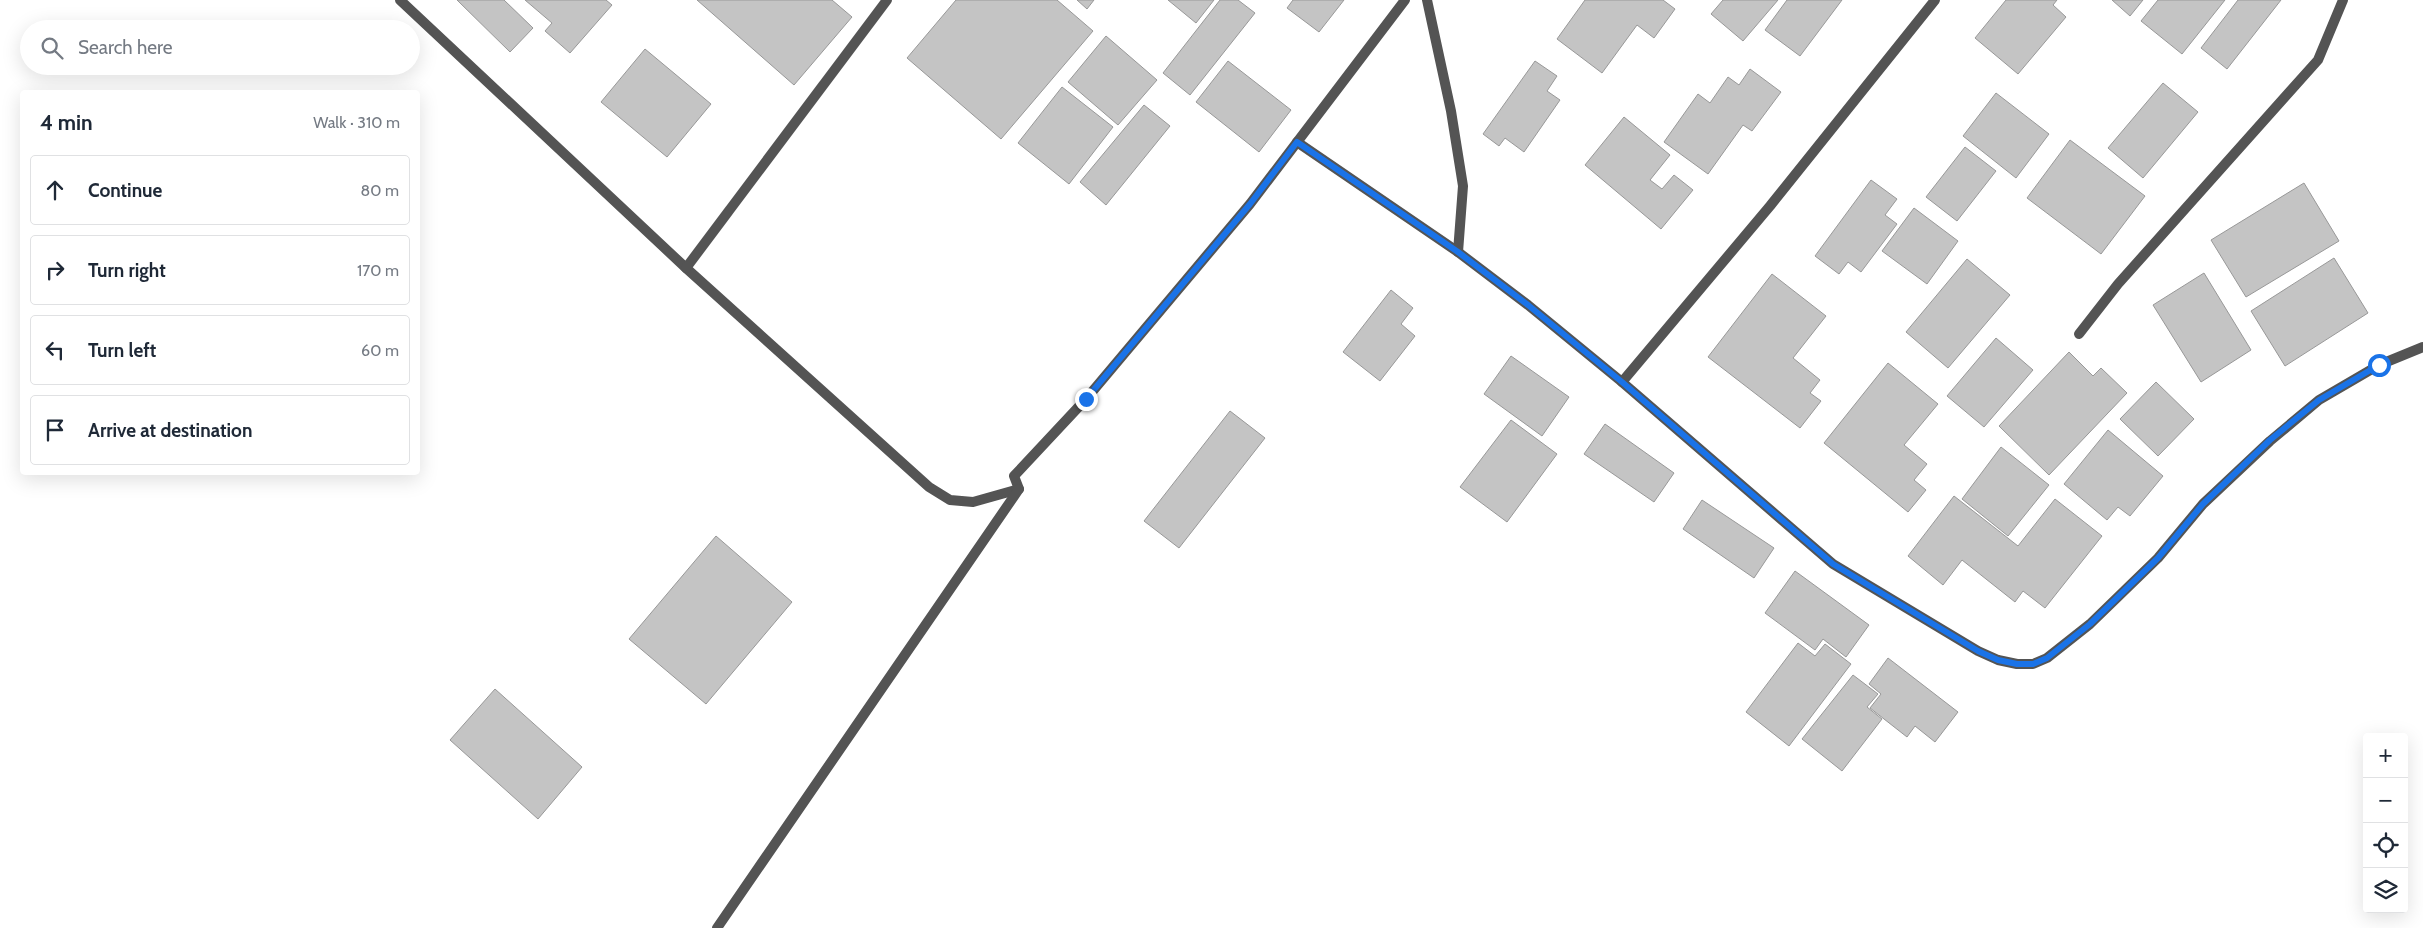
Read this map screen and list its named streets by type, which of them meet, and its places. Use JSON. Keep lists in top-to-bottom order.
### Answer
{
  "page": {
    "search": "Search here",
    "heading": ["4 min", "Walk · 310 m"],
    "list": [
      ["Continue", "80 m"],
      ["Turn right", "170 m"],
      ["Turn left", "60 m"],
      "Arrive at destination"
    ],
    "map_buttons": ["+", "−"]
  }
}
